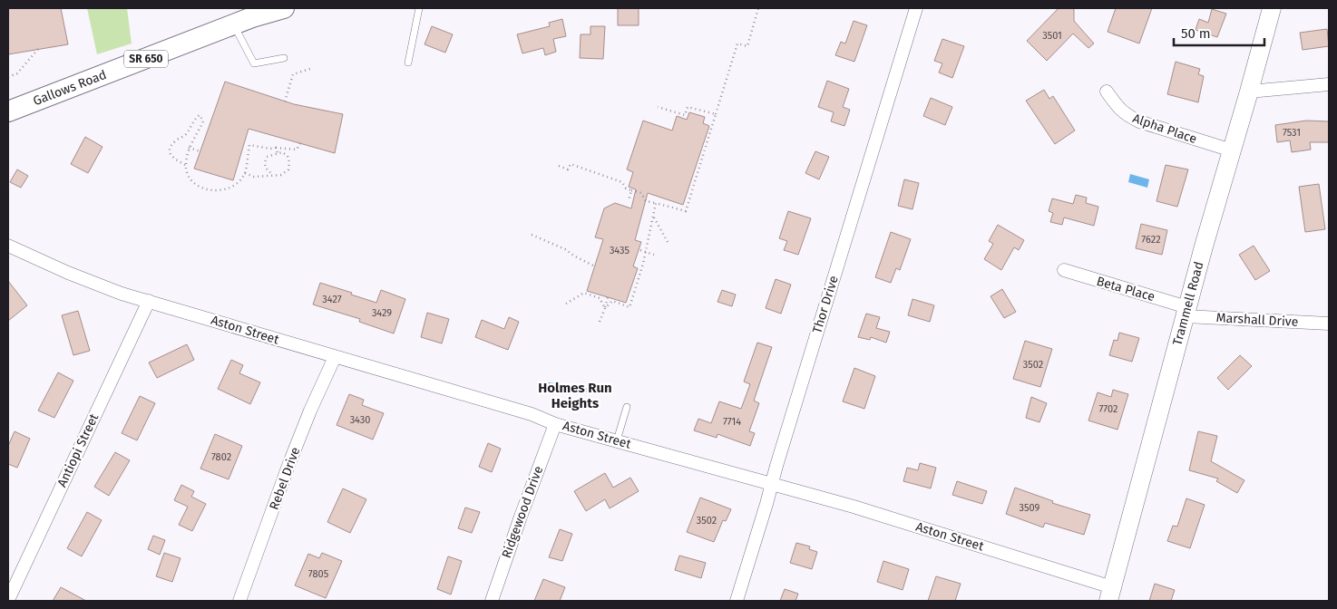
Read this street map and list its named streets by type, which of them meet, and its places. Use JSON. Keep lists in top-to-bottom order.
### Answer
{
  "streets": {
    "main road": ["SR 650", "Gallows Road"],
    "street": [
      "Alpha Place",
      "Beta Place",
      "Trammell Road",
      "Thor Drive",
      "Marshall Drive",
      "Aston Street",
      "Antiopi Street",
      "Rebel Drive",
      "Ridgewood Drive"
    ]
  },
  "crossings": [
    ["Alpha Place", "Trammell Road"],
    ["Beta Place", "Trammell Road"],
    ["Beta Place", "Marshall Drive"],
    ["Trammell Road", "Marshall Drive"],
    ["Trammell Road", "Aston Street"],
    ["Thor Drive", "Aston Street"],
    ["Aston Street", "Antiopi Street"],
    ["Aston Street", "Rebel Drive"],
    ["Aston Street", "Ridgewood Drive"]
  ],
  "districts": ["Holmes Run Heights"],
  "house_numbers": [
    "3501",
    "7531",
    "7622",
    "3435",
    "3427",
    "3429",
    "3502",
    "7702",
    "3430",
    "7714",
    "7802",
    "3509",
    "3502",
    "7805"
  ],
  "scale_bar": "50 m"
}
